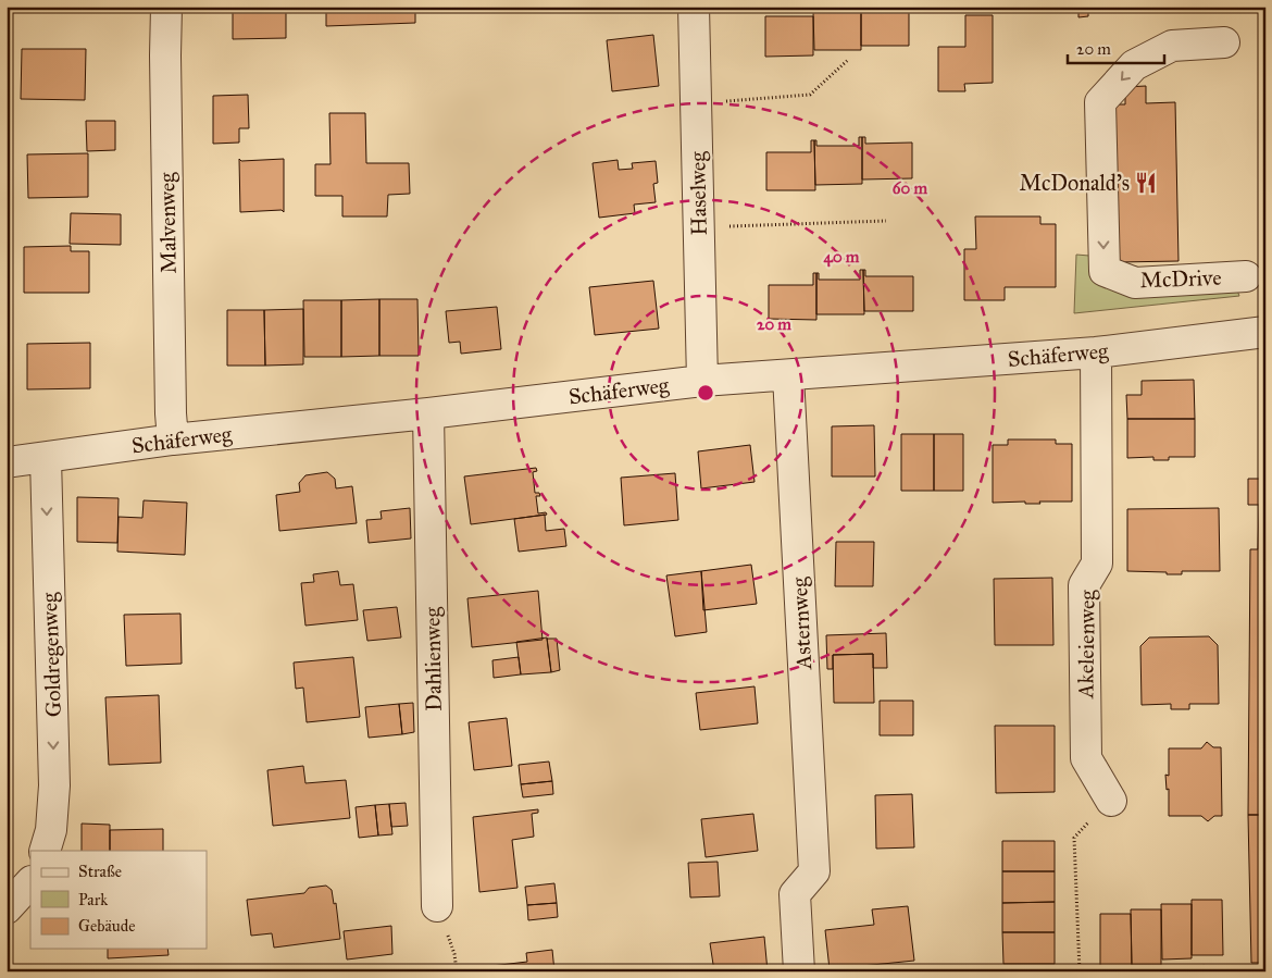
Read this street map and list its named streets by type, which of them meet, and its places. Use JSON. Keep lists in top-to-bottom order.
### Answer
{
  "streets": {
    "street": [
      "Haselweg",
      "Malvenweg",
      "McDrive",
      "Schäferweg",
      "Asternweg",
      "Akeleienweg",
      "Goldregenweg",
      "Dahlienweg"
    ]
  },
  "crossings": [
    ["Haselweg", "Schäferweg"],
    ["Malvenweg", "Schäferweg"],
    ["Schäferweg", "Asternweg"],
    ["Schäferweg", "Akeleienweg"],
    ["Schäferweg", "Goldregenweg"],
    ["Schäferweg", "Dahlienweg"]
  ],
  "one_way": ["Goldregenweg"],
  "places": {
    "restaurant": ["McDonald's"]
  },
  "legend": ["Straße", "Park", "Gebäude"],
  "scale_bar": "20 m",
  "rings": ["60 m", "40 m", "20 m"]
}
